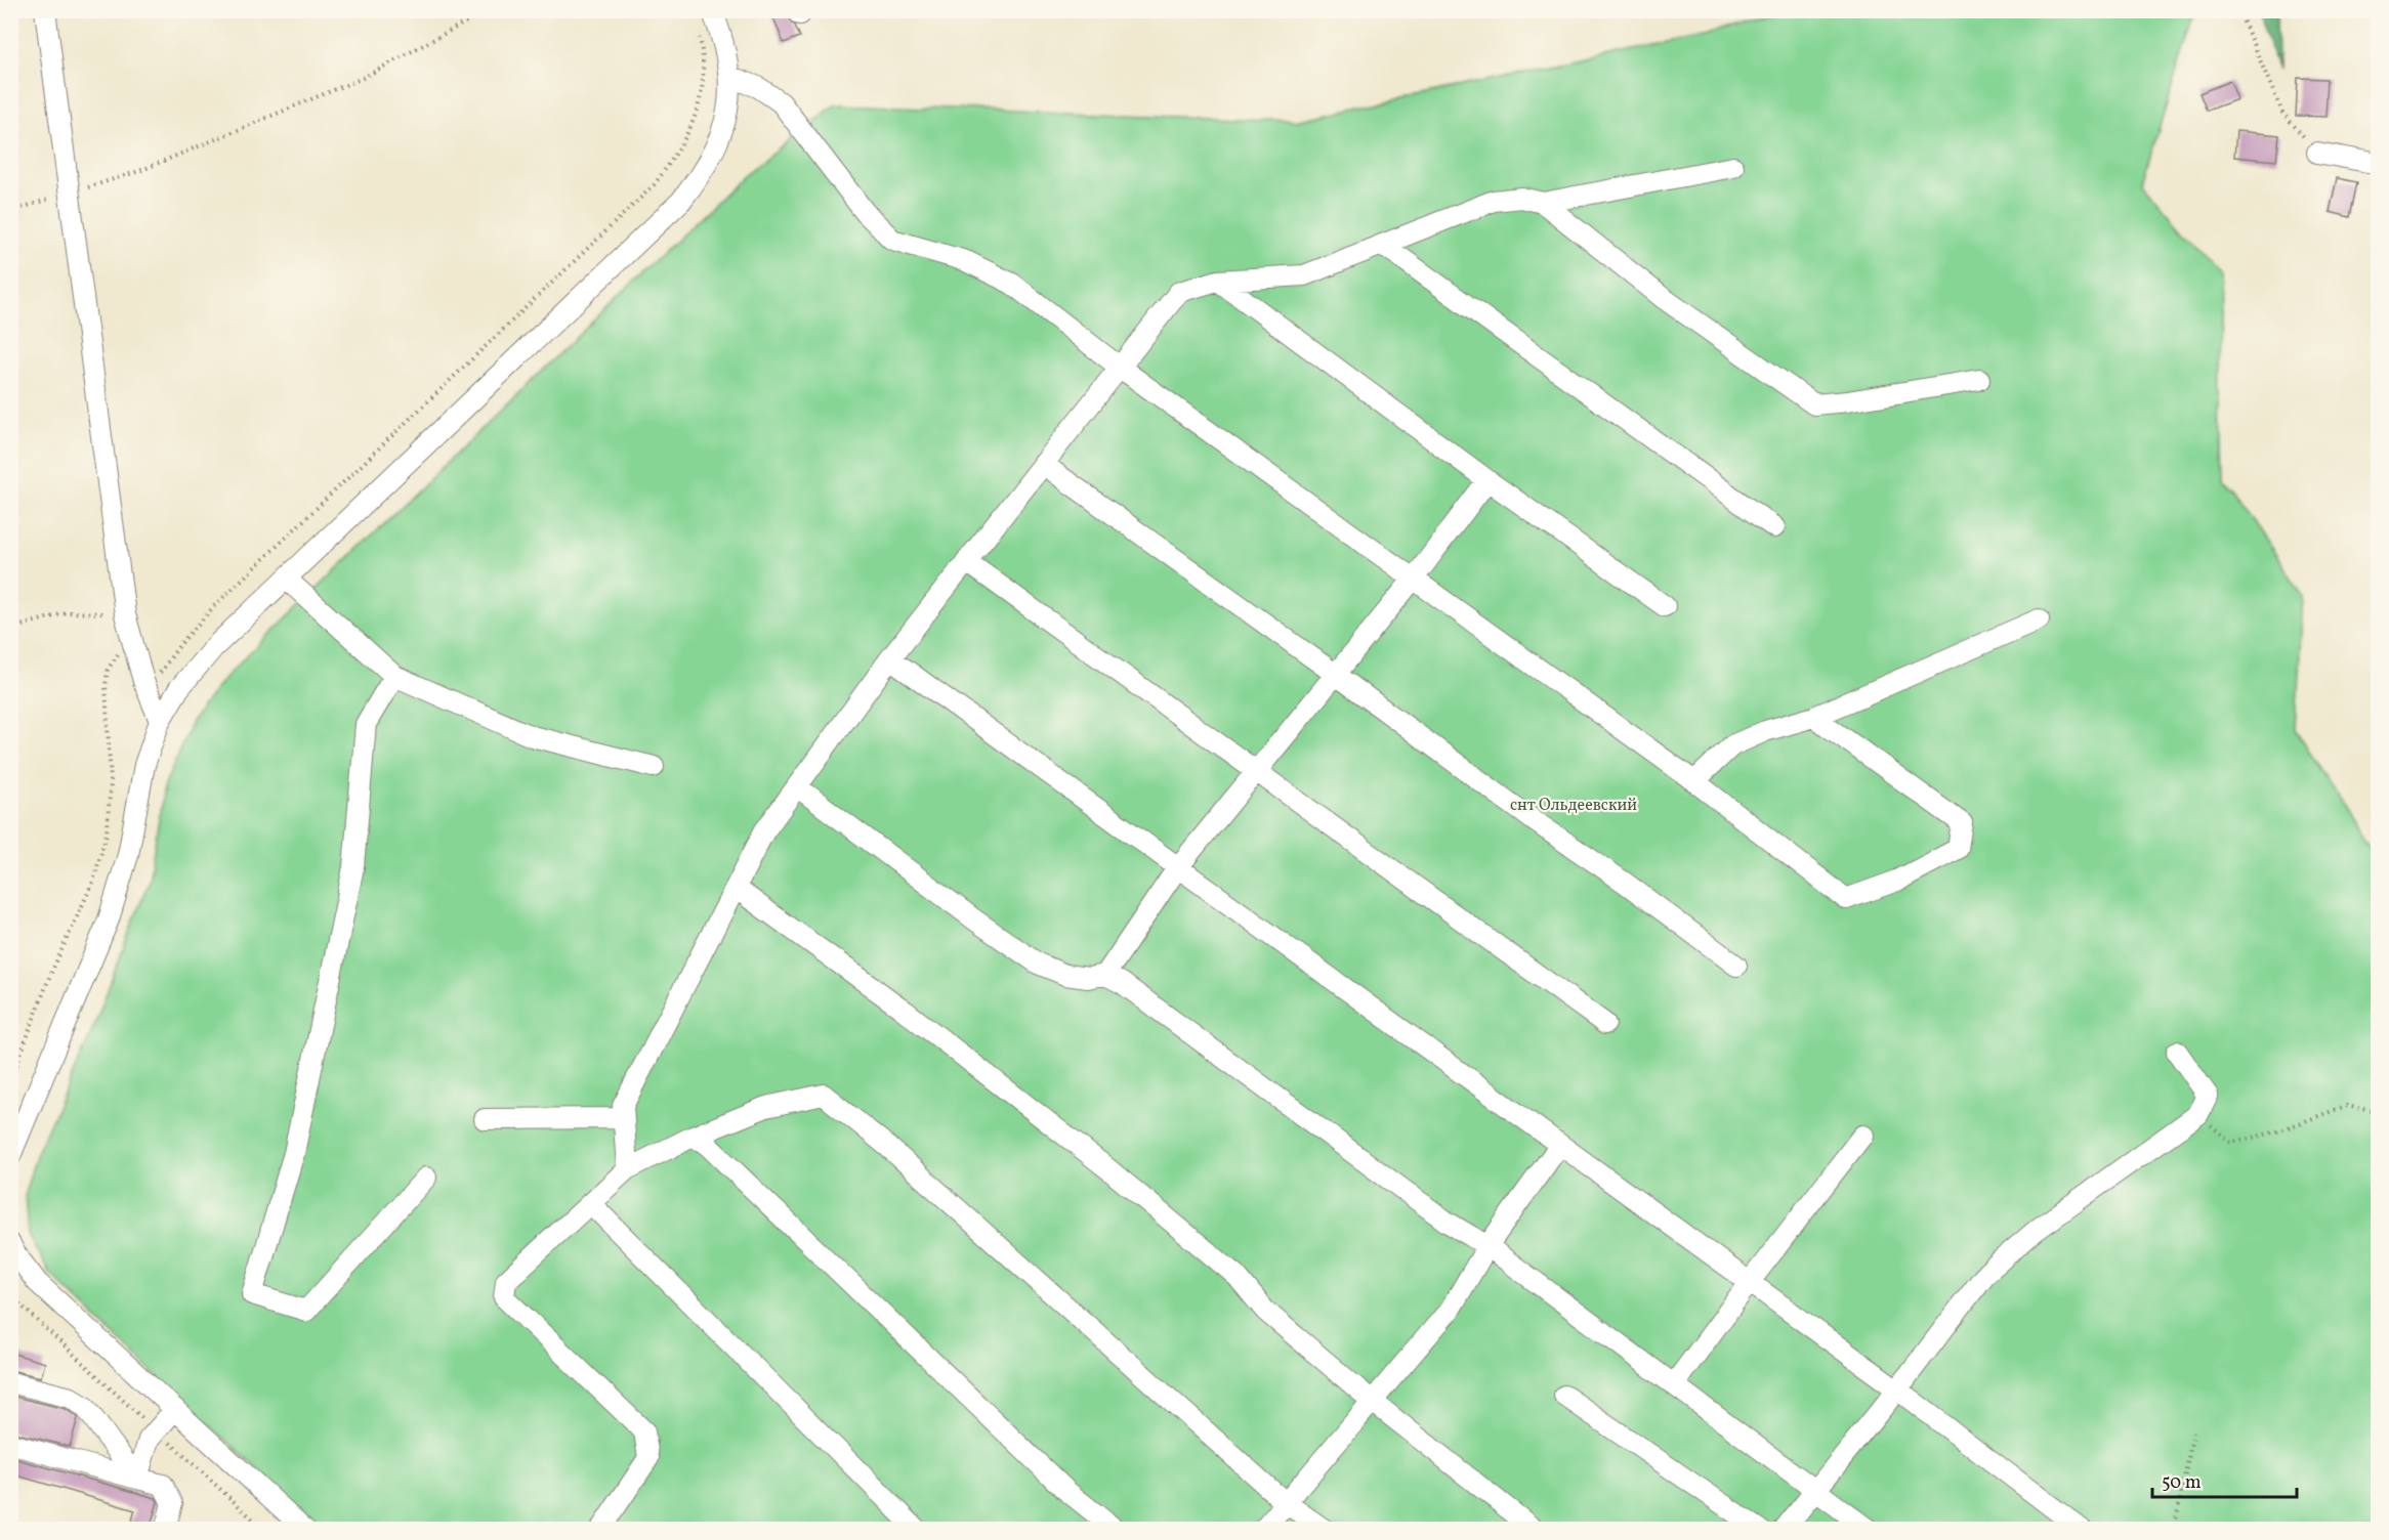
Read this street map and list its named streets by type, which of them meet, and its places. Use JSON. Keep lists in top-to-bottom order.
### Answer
{
  "parks": ["снт Ольдеевский"],
  "scale_bar": "50 m"
}
